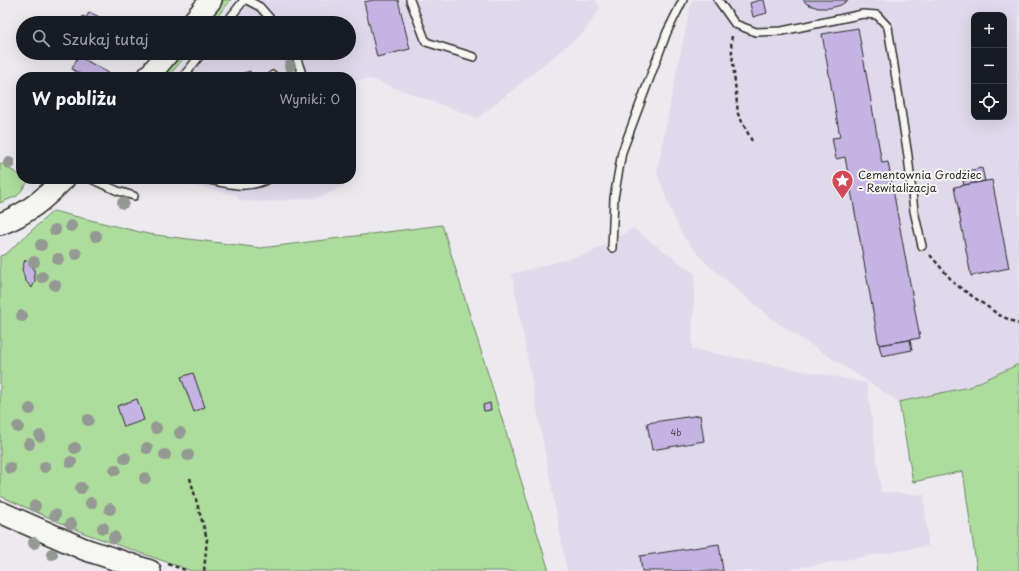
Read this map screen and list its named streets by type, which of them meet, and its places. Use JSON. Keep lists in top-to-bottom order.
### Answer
{
  "places": {
    "place": ["Cementownia Grodziec - Rewitalizacja"]
  },
  "house_numbers": ["4b"],
  "page": {
    "map_buttons": ["+", "−"],
    "search": "Szukaj tutaj",
    "heading": ["W pobliżu", "Wyniki: 0"]
  }
}
